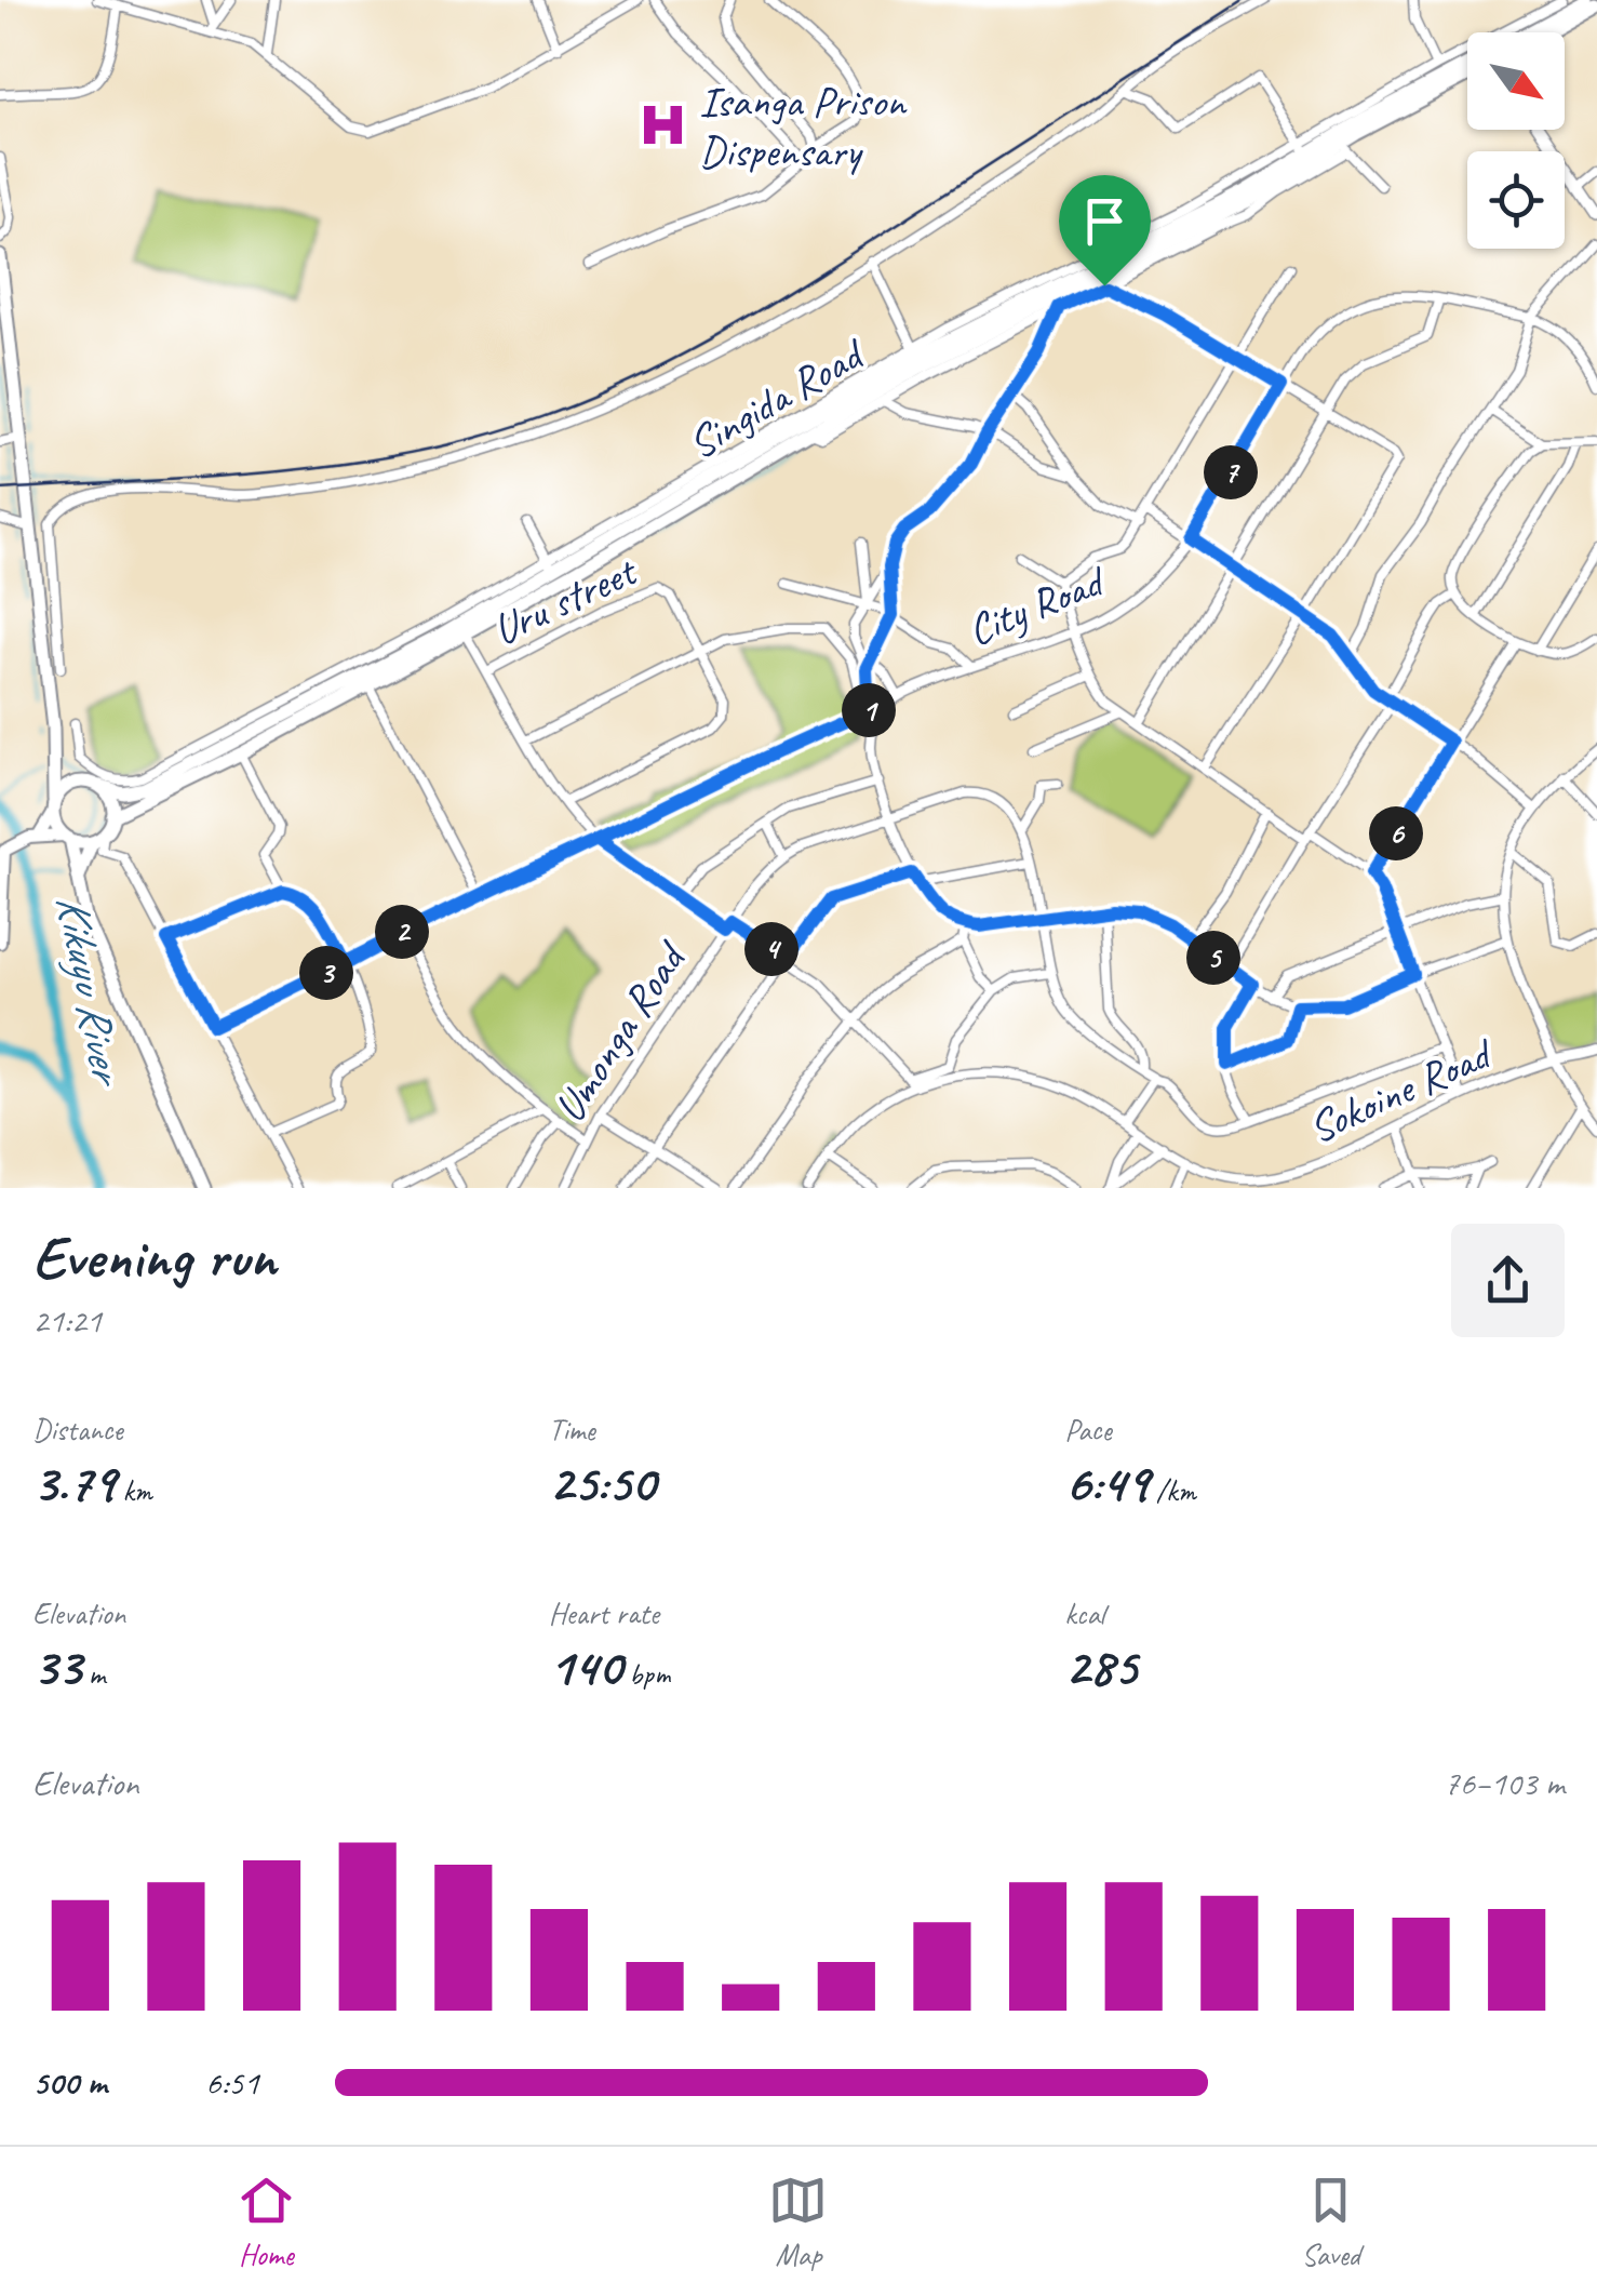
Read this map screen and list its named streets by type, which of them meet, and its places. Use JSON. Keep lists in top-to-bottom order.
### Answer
{
  "streets": {
    "highway": ["Singida Road"],
    "street": [
      "Uru street",
      "City Road",
      "Umonga Road",
      "Sokoine Road"
    ]
  },
  "water": ["Kikuyu River"],
  "places": {
    "hospital": ["Isanga Prison Dispensary"]
  },
  "north": "bottom right",
  "page": {
    "pins": [
      "7",
      "1",
      "6",
      "2",
      "4",
      "5",
      "3"
    ],
    "heading": ["Evening run", "21:21"],
    "stats": [
      ["Distance", "3.79 km"],
      ["Time", "25:50"],
      ["Pace", "6:49 /km"],
      ["Elevation", "33 m"],
      ["Heart rate", "140 bpm"],
      ["kcal", "285"]
    ],
    "chart": ["Elevation", "76–103 m"],
    "list": [
      {
        "name": "500 m",
        "note": "6:51"
      }
    ],
    "tabs": ["Home", "Map", "Saved"]
  }
}
